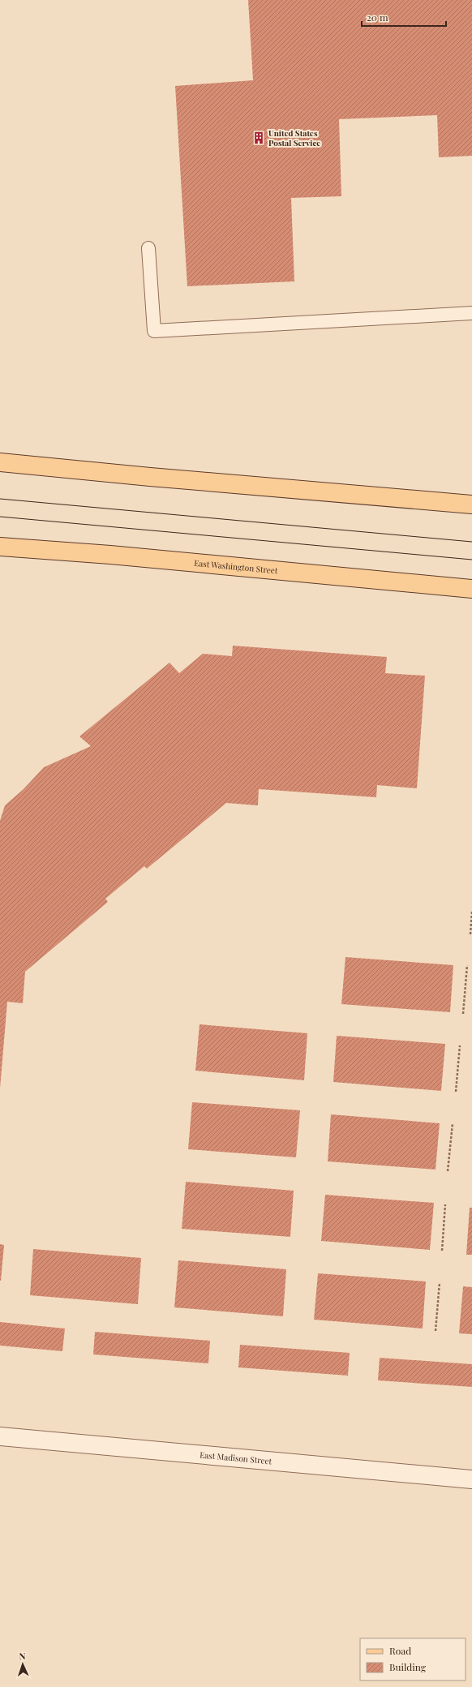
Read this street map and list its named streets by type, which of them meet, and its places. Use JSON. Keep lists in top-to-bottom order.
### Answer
{
  "streets": {
    "main road": ["East Washington Street"],
    "street": ["East Madison Street"]
  },
  "places": {
    "building": ["United States Postal Service"]
  },
  "legend": ["Road", "Building"],
  "scale_bar": "20 m",
  "north": "top"
}
